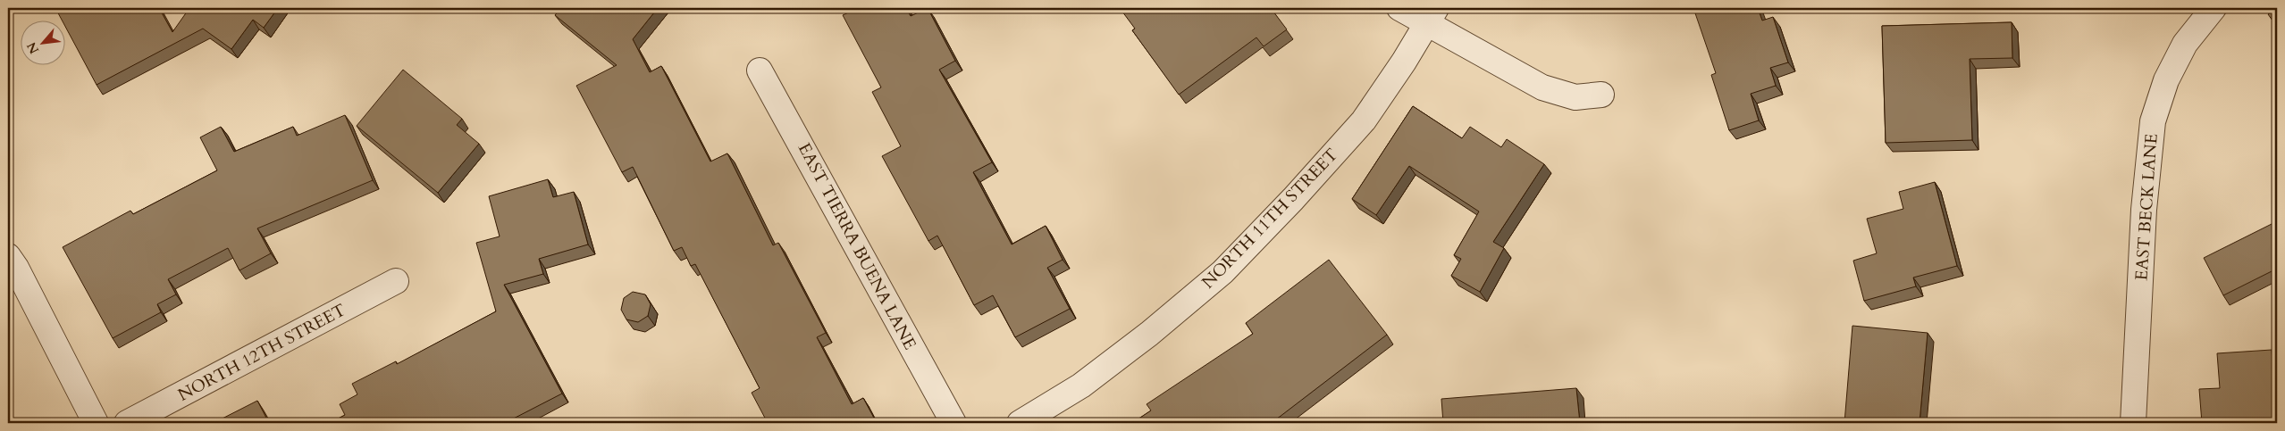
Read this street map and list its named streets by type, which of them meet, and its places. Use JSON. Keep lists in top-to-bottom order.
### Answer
{
  "streets": {
    "street": [
      "EAST BECK LANE",
      "NORTH 11TH STREET",
      "EAST TIERRA BUENA LANE",
      "NORTH 12TH STREET"
    ]
  },
  "north": "bottom left"
}
